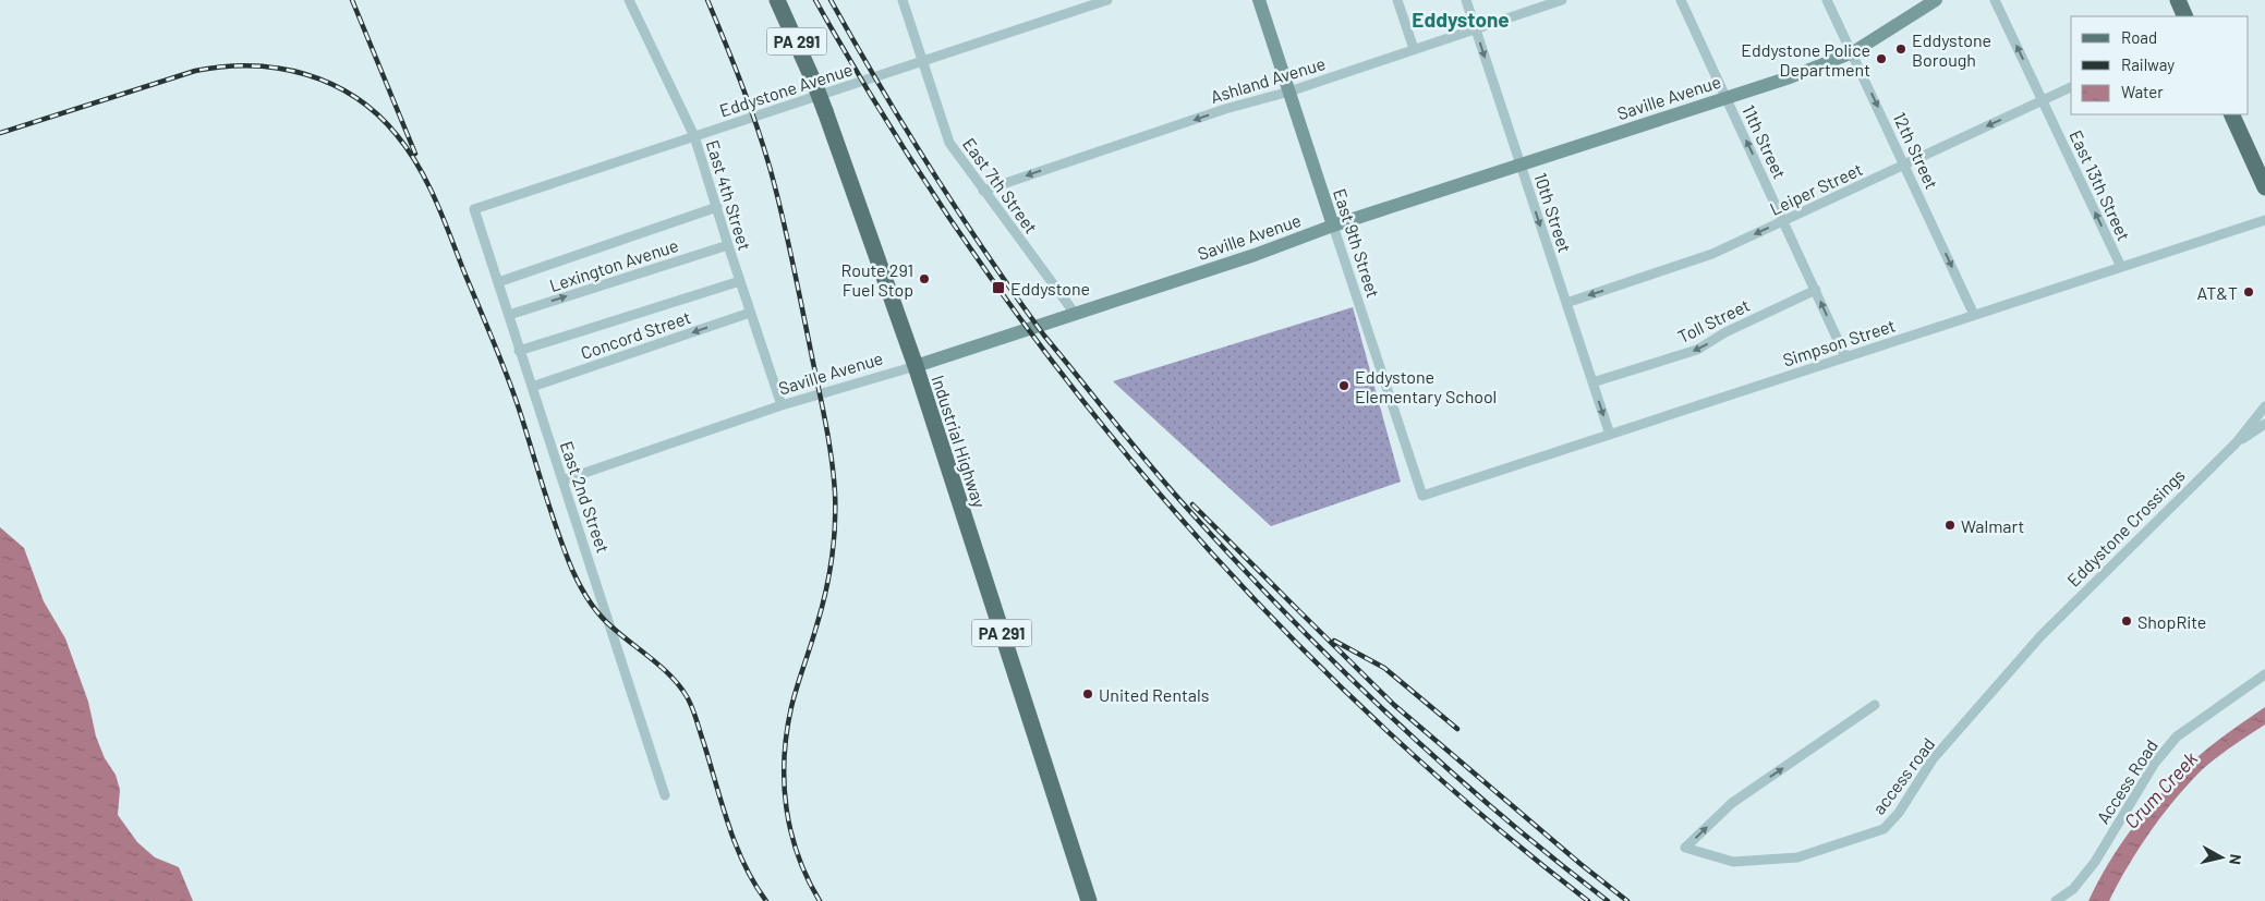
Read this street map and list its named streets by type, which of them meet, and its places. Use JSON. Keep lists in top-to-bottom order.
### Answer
{
  "streets": {
    "main road": ["PA 291", "Industrial Highway"],
    "street": [
      "Ashland Avenue",
      "Eddystone Avenue",
      "Saville Avenue",
      "11th Street",
      "12th Street",
      "East 7th Street",
      "East 13th Street",
      "Leiper Street",
      "East 4th Street",
      "10th Street",
      "East 9th Street",
      "Lexington Avenue",
      "Toll Street",
      "Concord Street",
      "Simpson Street",
      "East 2nd Street",
      "Eddystone Crossings",
      "access road",
      "Access Road"
    ]
  },
  "crossings": [
    ["Ashland Avenue", "East 7th Street"],
    ["Ashland Avenue", "10th Street"],
    ["Ashland Avenue", "East 9th Street"],
    ["Eddystone Avenue", "East 7th Street"],
    ["Eddystone Avenue", "East 4th Street"],
    ["Eddystone Avenue", "East 2nd Street"],
    ["Saville Avenue", "11th Street"],
    ["Saville Avenue", "12th Street"],
    ["Saville Avenue", "East 7th Street"],
    ["Saville Avenue", "East 4th Street"],
    ["Saville Avenue", "10th Street"],
    ["Saville Avenue", "East 9th Street"],
    ["Saville Avenue", "Industrial Highway"],
    ["Saville Avenue", "East 2nd Street"],
    ["11th Street", "Leiper Street"],
    ["11th Street", "Toll Street"],
    ["11th Street", "Simpson Street"],
    ["12th Street", "Leiper Street"],
    ["12th Street", "Simpson Street"],
    ["East 13th Street", "Leiper Street"],
    ["East 13th Street", "Simpson Street"],
    ["Leiper Street", "10th Street"],
    ["East 4th Street", "Lexington Avenue"],
    ["East 4th Street", "Concord Street"],
    ["10th Street", "Toll Street"],
    ["10th Street", "Simpson Street"],
    ["East 9th Street", "Simpson Street"],
    ["Lexington Avenue", "East 2nd Street"],
    ["Concord Street", "East 2nd Street"],
    ["Eddystone Crossings", "access road"]
  ],
  "one_way": [
    "Ashland Avenue",
    "11th Street",
    "12th Street",
    "East 13th Street",
    "Leiper Street",
    "10th Street",
    "Toll Street"
  ],
  "districts": ["Eddystone"],
  "water": ["Crum Creek"],
  "places": {
    "other": [
      "Eddystone Borough",
      "Eddystone Police Department",
      "Route 291 Fuel Stop",
      "AT&T",
      "Eddystone Elementary School",
      "Walmart",
      "ShopRite",
      "United Rentals"
    ],
    "transit": ["Eddystone"]
  },
  "legend": ["Road", "Railway", "Water"],
  "north": "right"
}
